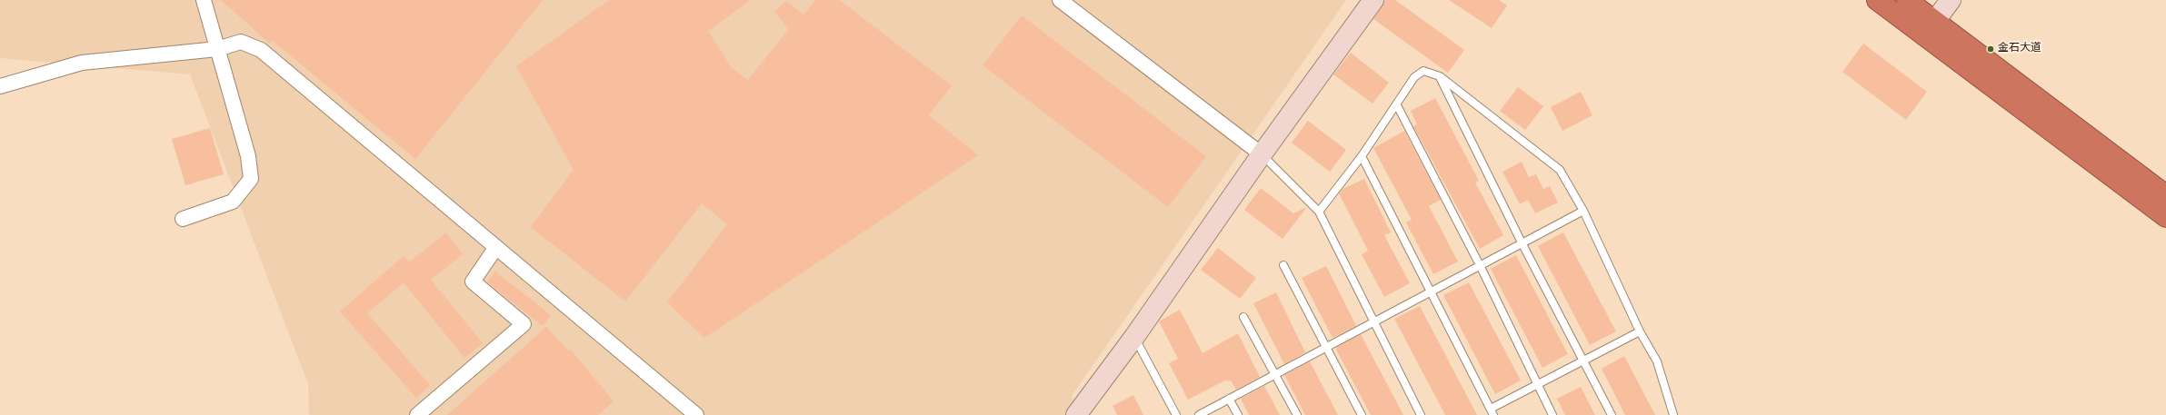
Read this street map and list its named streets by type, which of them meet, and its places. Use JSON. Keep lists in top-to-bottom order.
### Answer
{
  "places": ["金石大道"]
}
